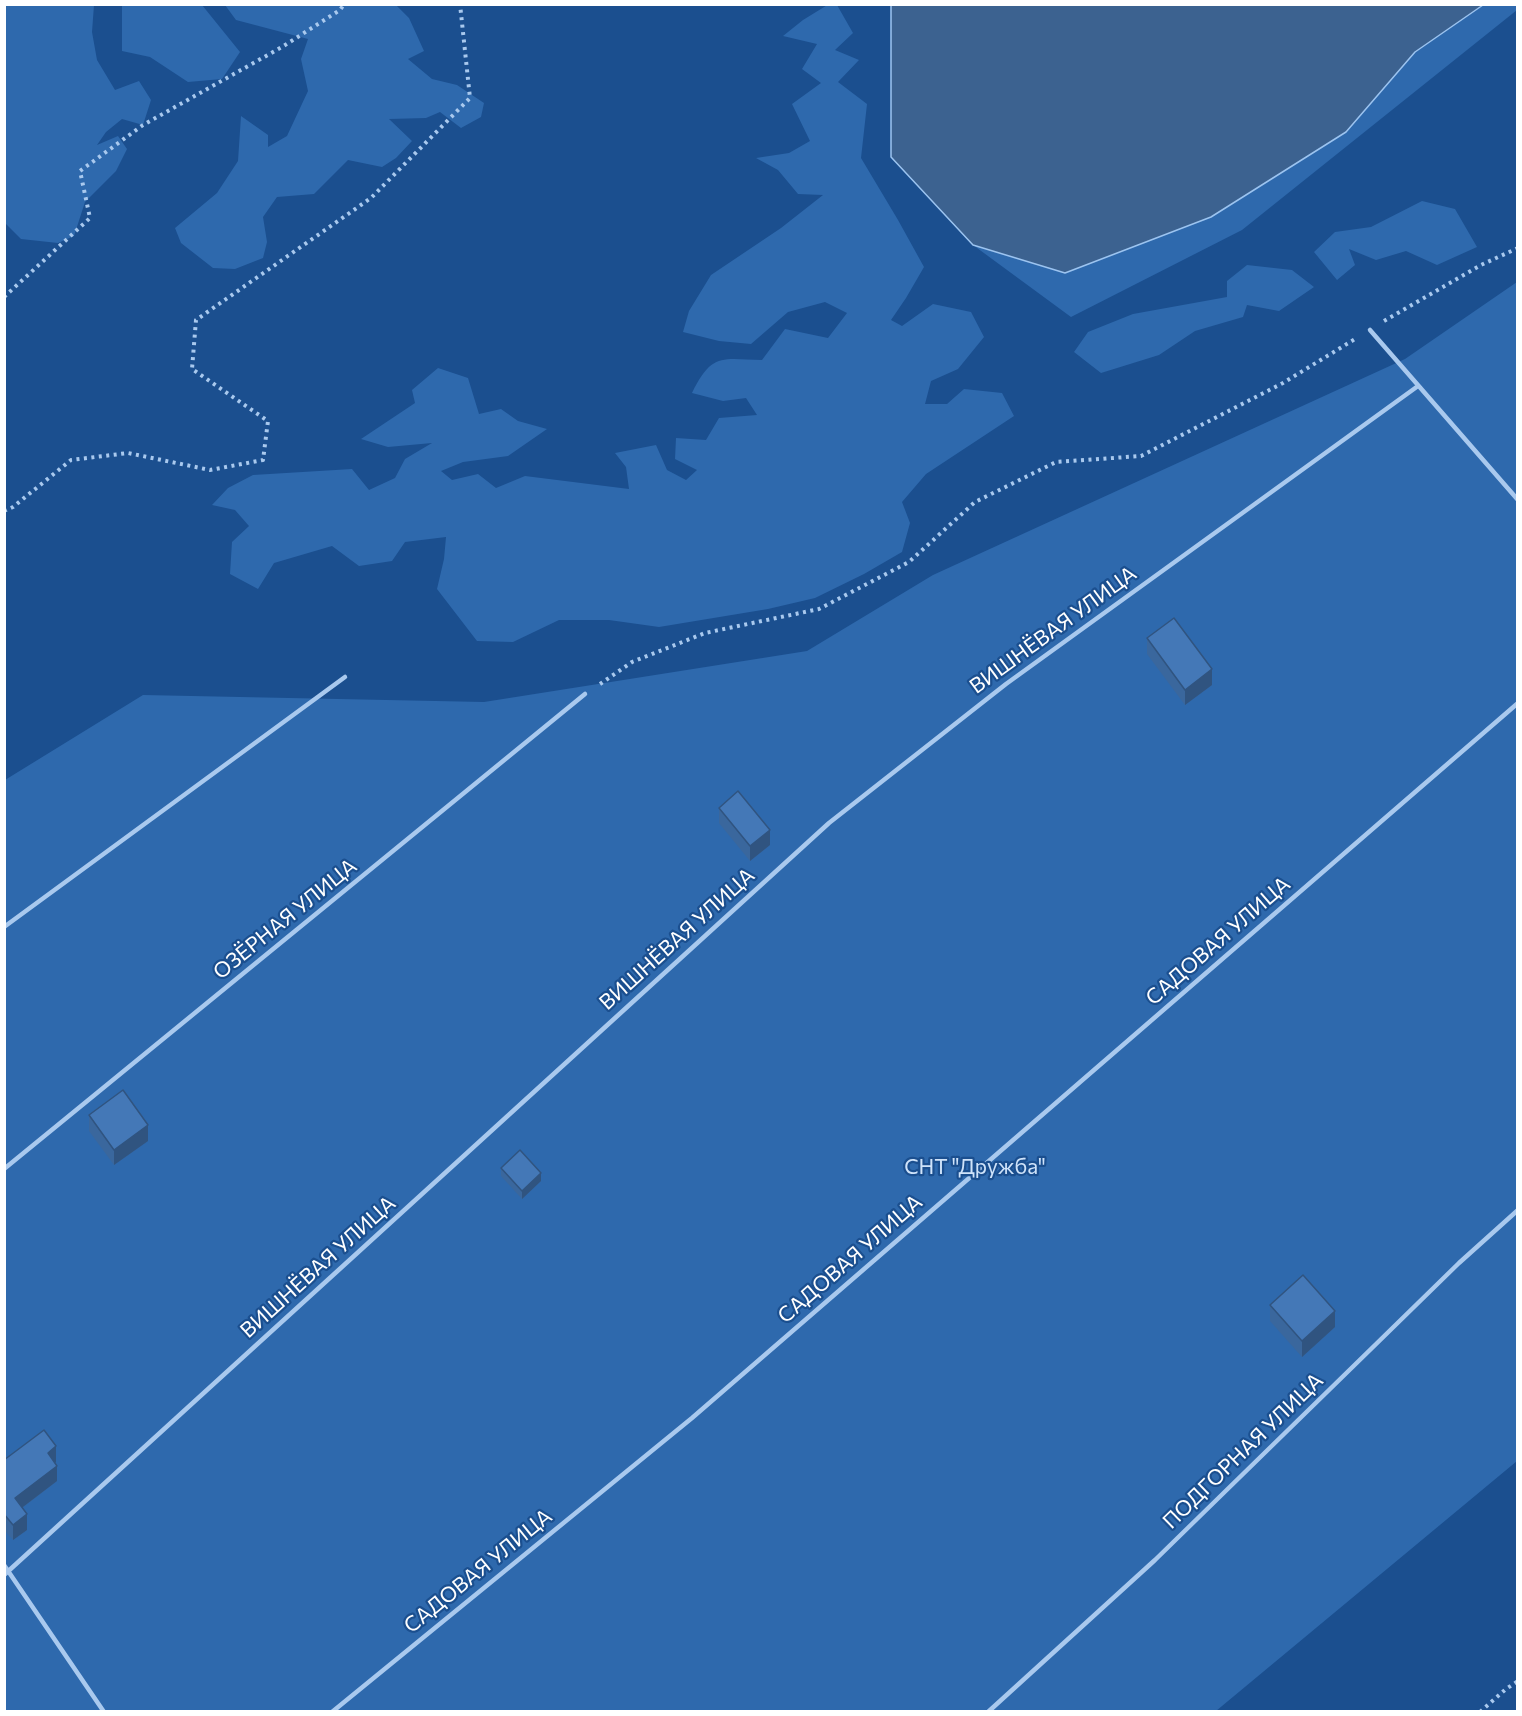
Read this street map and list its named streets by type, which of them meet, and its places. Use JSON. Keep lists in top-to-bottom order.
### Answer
{
  "streets": {
    "lane": [
      "ВИШНЁВАЯ УЛИЦА",
      "ОЗЁРНАЯ УЛИЦА",
      "САДОВАЯ УЛИЦА",
      "ПОДГОРНАЯ УЛИЦА"
    ]
  },
  "parks": ["СНТ \"Дружба\""]
}
